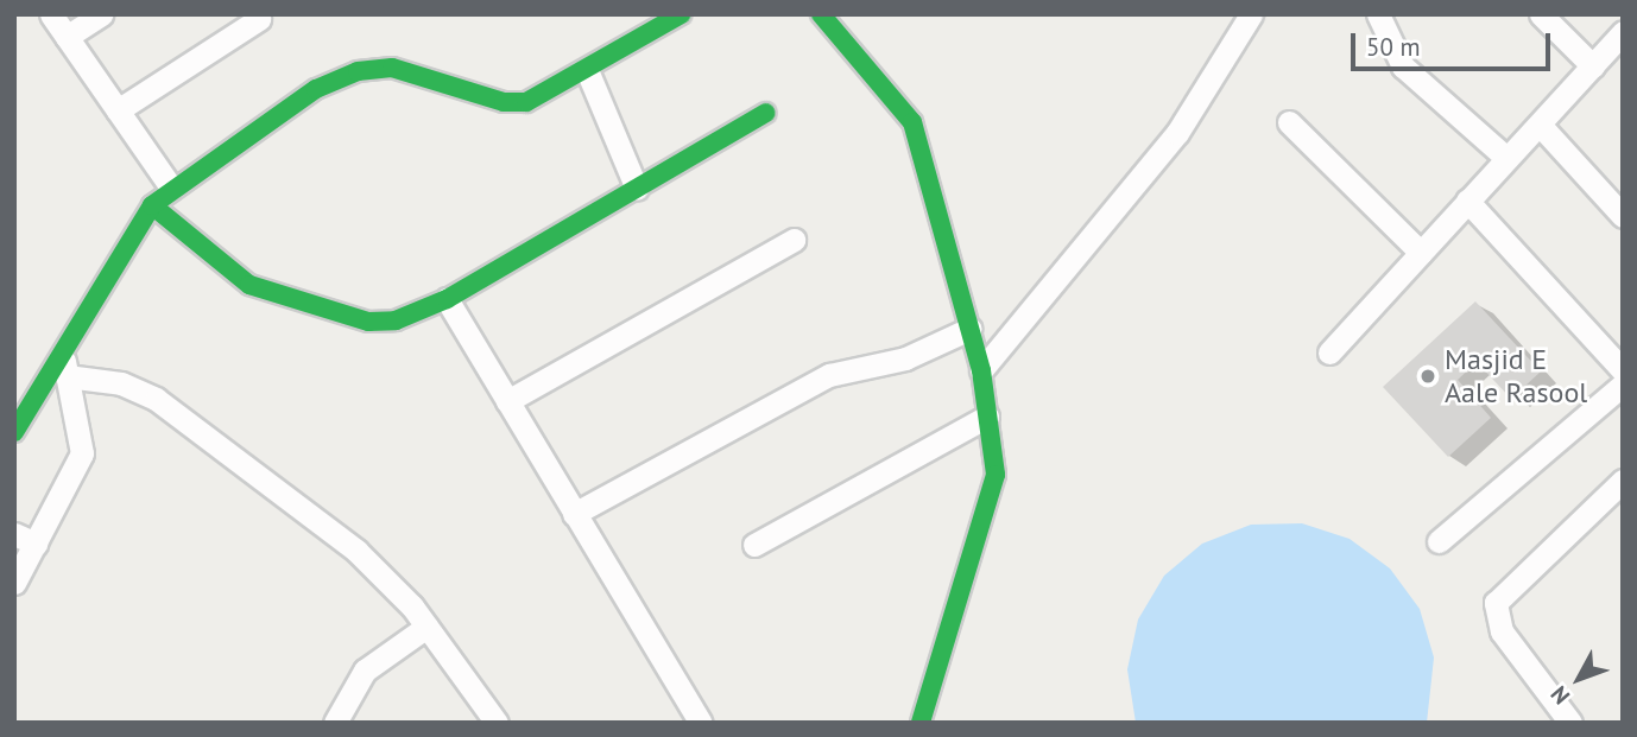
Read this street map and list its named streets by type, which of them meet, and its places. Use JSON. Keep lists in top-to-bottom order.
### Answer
{
  "places": ["Masjid E Aale Rasool"],
  "scale_bar": "50 m",
  "north": "bottom left"
}
